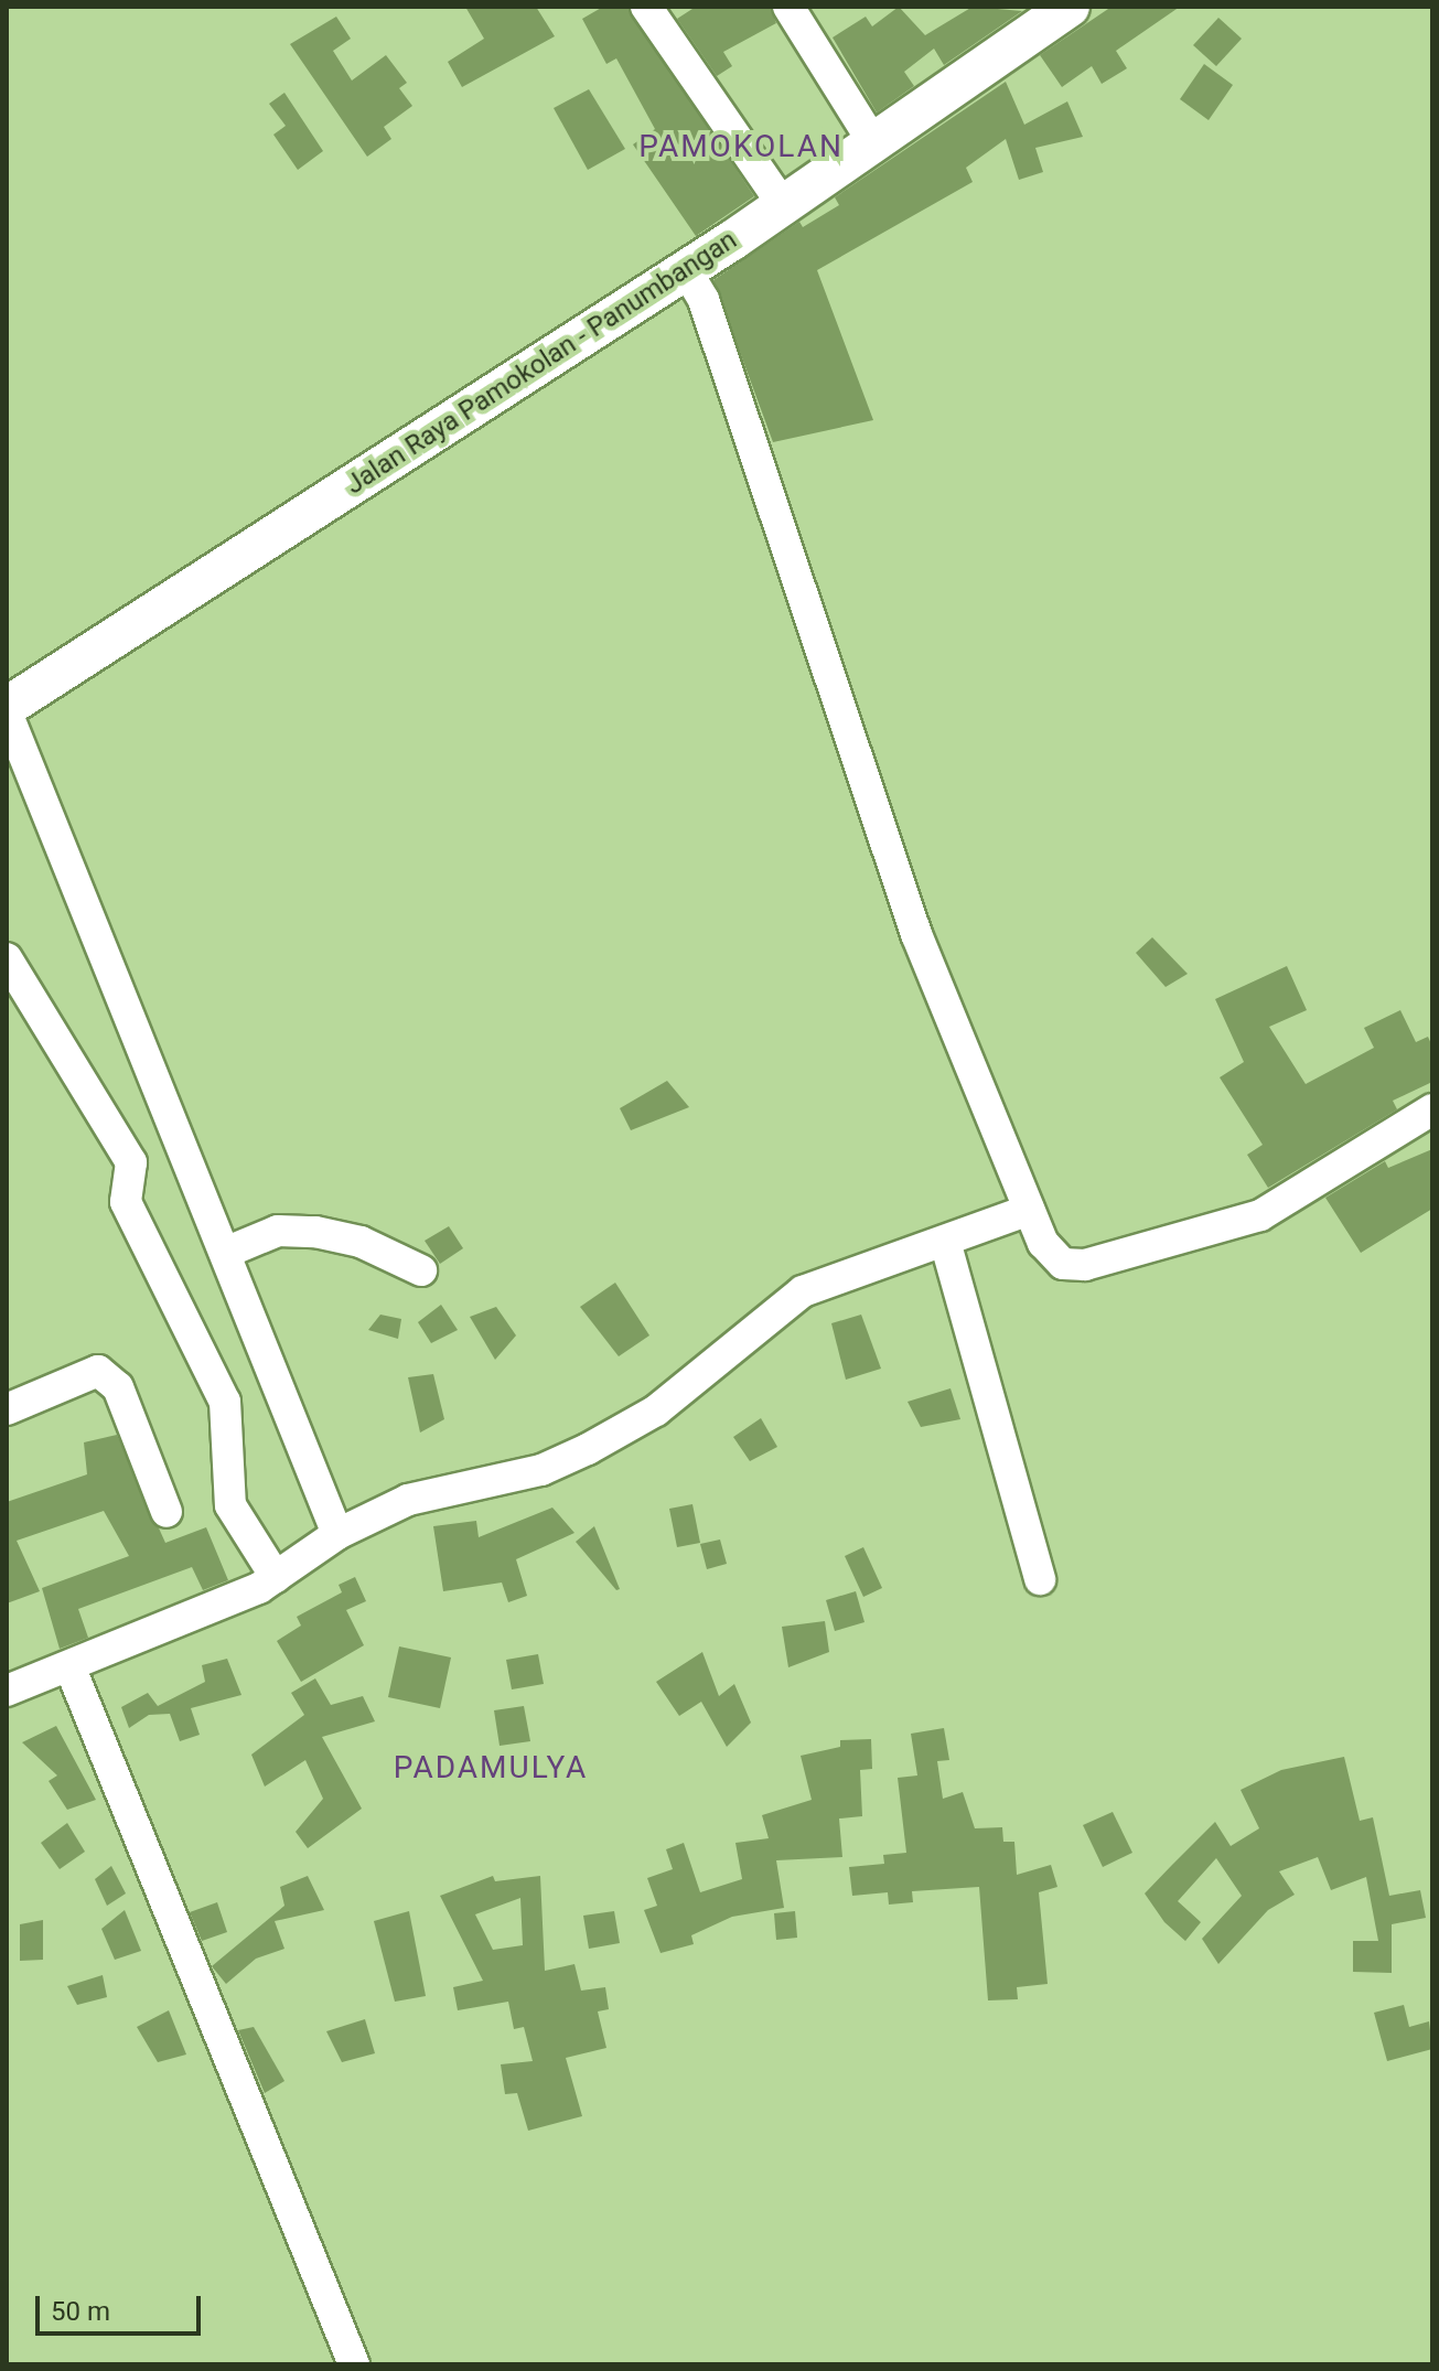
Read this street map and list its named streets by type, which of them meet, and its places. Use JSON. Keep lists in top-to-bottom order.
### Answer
{
  "streets": {
    "main road": ["Jalan Raya Pamokolan - Panumbangan"]
  },
  "districts": ["PAMOKOLAN", "PADAMULYA"],
  "scale_bar": "50 m"
}
